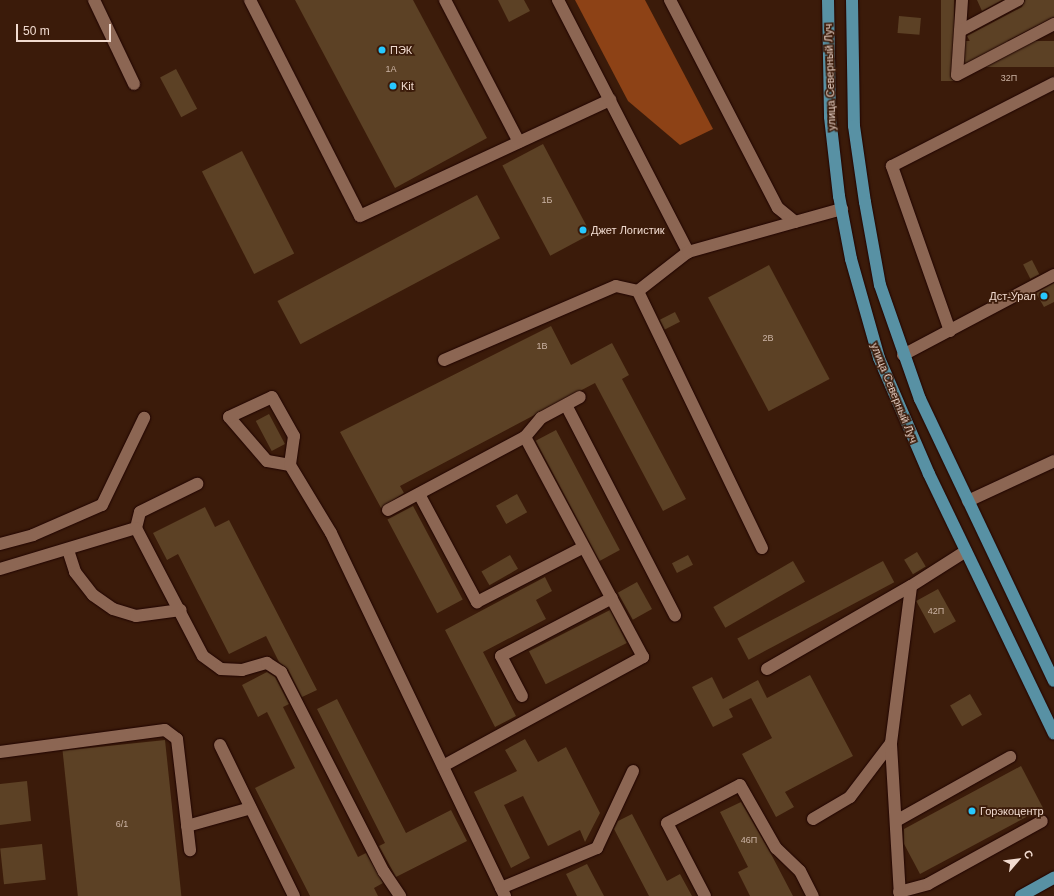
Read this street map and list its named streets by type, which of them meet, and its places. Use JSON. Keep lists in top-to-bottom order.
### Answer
{
  "streets": {
    "main road": ["улица Северный Луч"]
  },
  "places": [
    "ПЭК",
    "Kit",
    "Джет Логистик",
    "Дст-Урал",
    "Горэкоцентр"
  ],
  "house_numbers": [
    "1А",
    "32П",
    "1Б",
    "2В",
    "1В",
    "42П",
    "6/1",
    "46П"
  ],
  "scale_bar": "50 m",
  "north": "top right"
}
